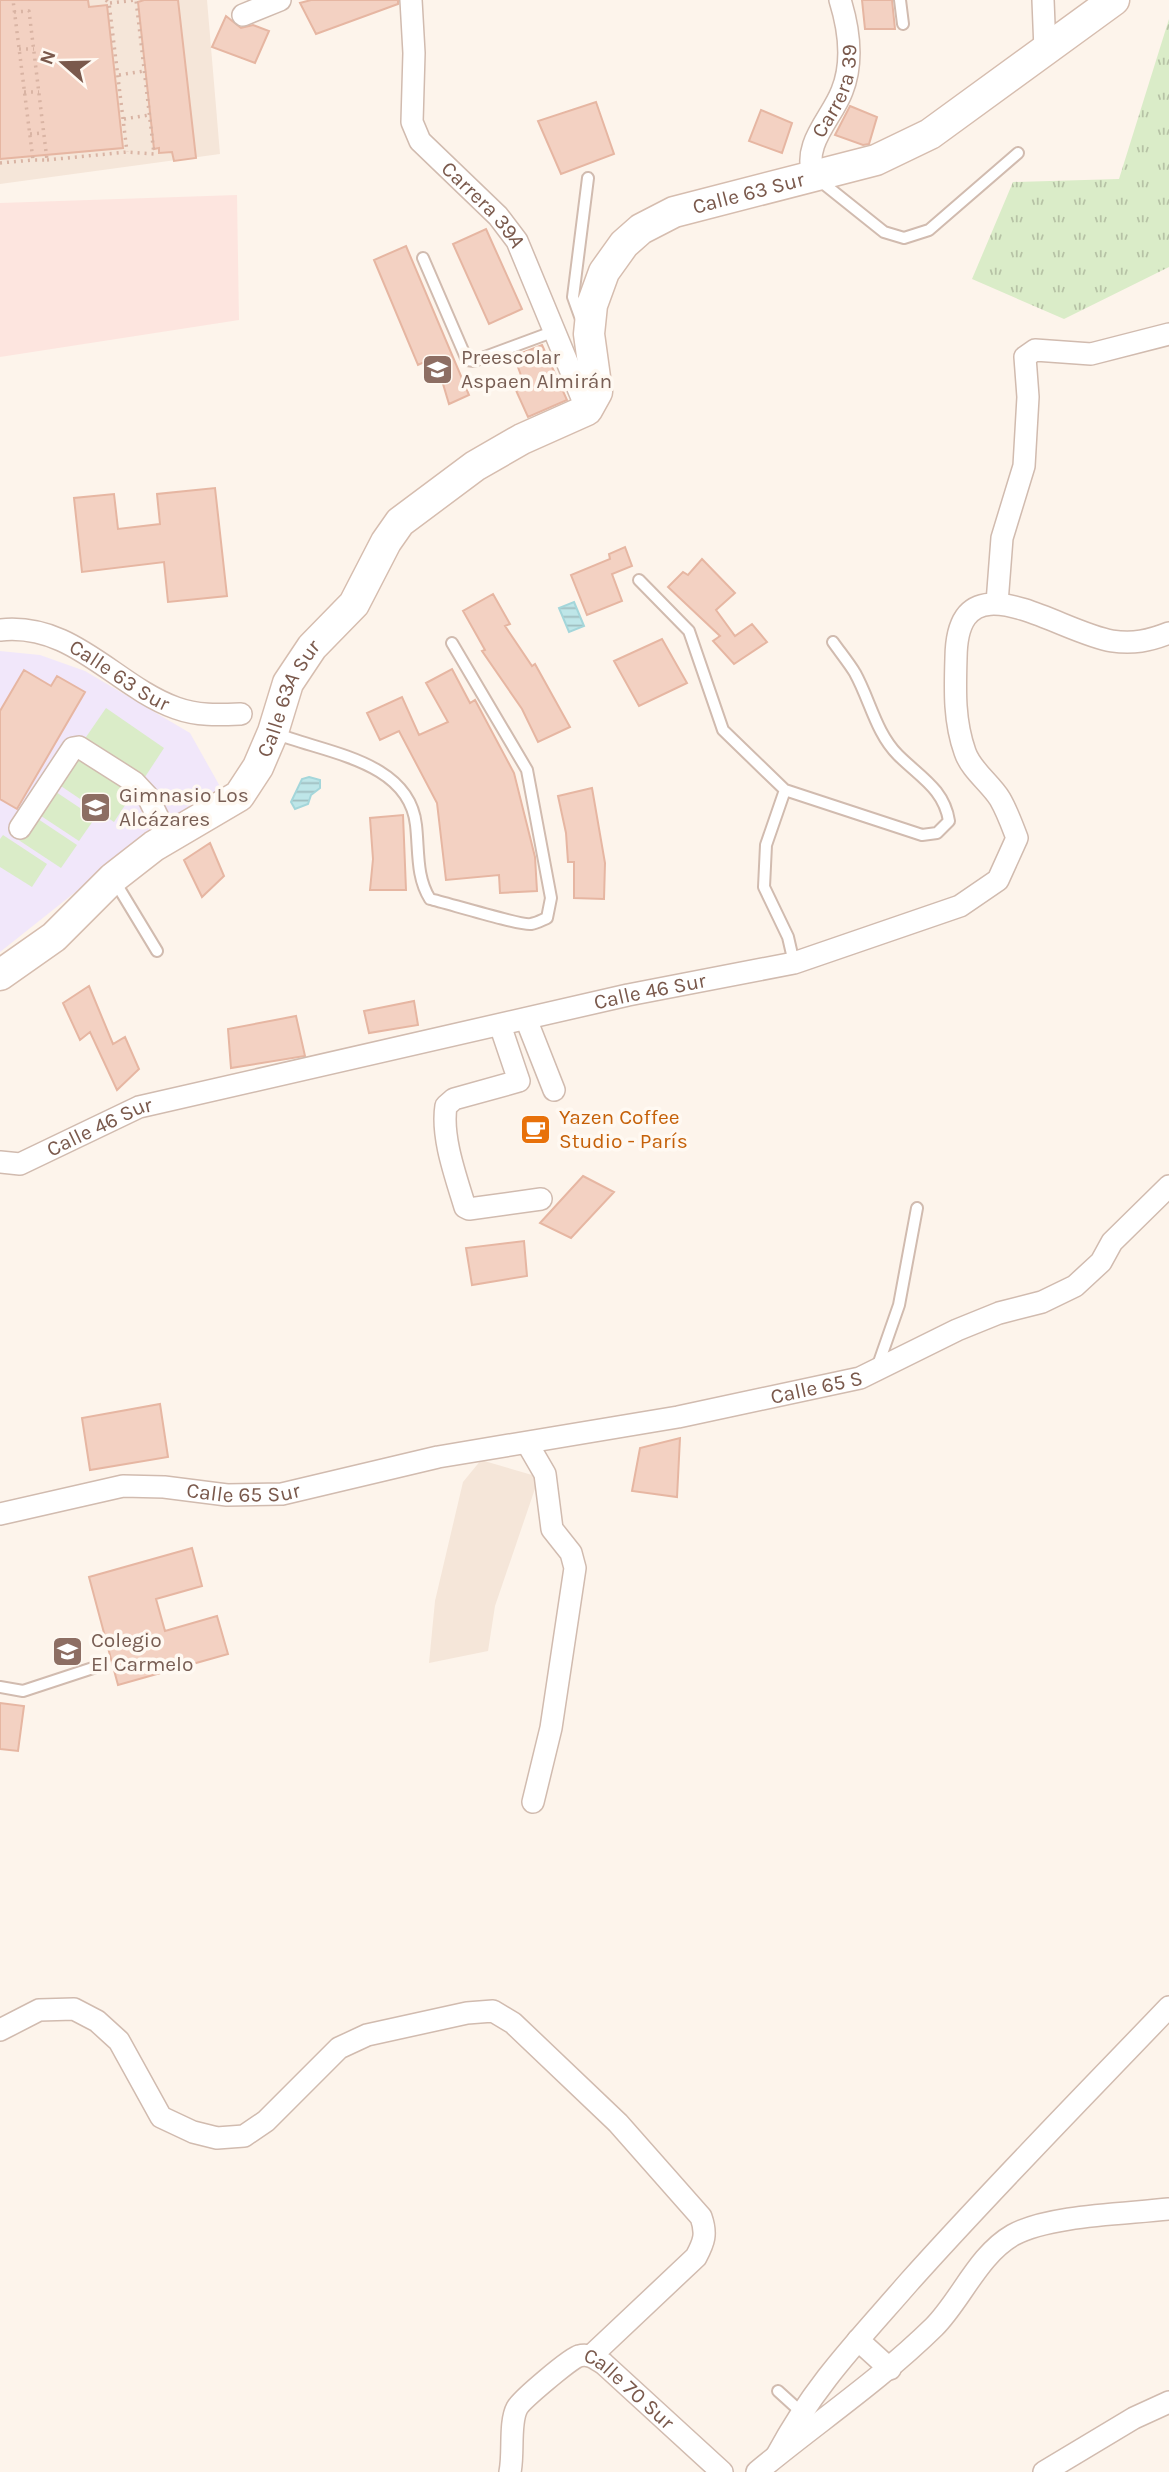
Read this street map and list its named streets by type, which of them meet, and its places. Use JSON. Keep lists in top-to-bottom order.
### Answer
{
  "streets": {
    "street": [
      "Carrera 39",
      "Calle 63 Sur",
      "Carrera 39A",
      "Calle 63A Sur",
      "Calle 46 Sur",
      "Calle 65 S",
      "Calle 65 Sur",
      "Calle 70 Sur"
    ]
  },
  "crossings": [
    ["Carrera 39", "Calle 63 Sur"],
    ["Calle 63 Sur", "Carrera 39A"],
    ["Calle 63 Sur", "Calle 63A Sur"],
    ["Carrera 39A", "Calle 63A Sur"],
    ["Calle 65 S", "Calle 65 Sur"]
  ],
  "places": {
    "school or university": ["Preescolar Aspaen Almirán", "Gimnasio Los Alcázares", "Colegio El Carmelo"],
    "cafe": ["Yazen Coffee Studio - París"]
  },
  "north": "left"
}
